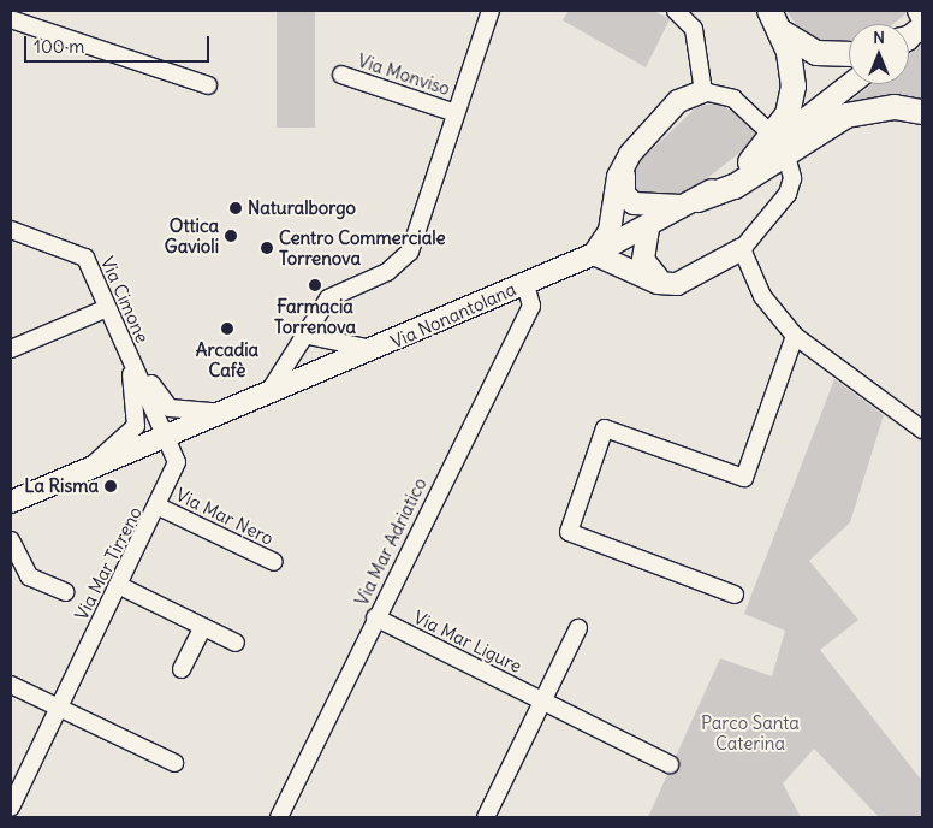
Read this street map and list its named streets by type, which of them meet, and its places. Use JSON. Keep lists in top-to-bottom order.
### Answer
{
  "streets": {
    "main road": ["Via Nonantolana"],
    "street": [
      "Via Monviso",
      "Via Cimone",
      "Via Mar Nero",
      "Via Mar Adriatico",
      "Via Mar Tirreno",
      "Via Mar Ligure"
    ]
  },
  "crossings": [
    ["Via Monviso", "Via Nonantolana"],
    ["Via Cimone", "Via Nonantolana"],
    ["Via Cimone", "Via Mar Tirreno"],
    ["Via Nonantolana", "Via Mar Adriatico"],
    ["Via Nonantolana", "Via Mar Tirreno"],
    ["Via Mar Nero", "Via Mar Tirreno"],
    ["Via Mar Adriatico", "Via Mar Ligure"]
  ],
  "parks": ["Parco Santa Caterina"],
  "places": [
    "Naturalborgo",
    "Ottica Gavioli",
    "Centro Commerciale Torrenova",
    "Farmacia Torrenova",
    "Arcadia Cafè",
    "La Risma"
  ],
  "scale_bar": "100 m",
  "north": "top"
}
